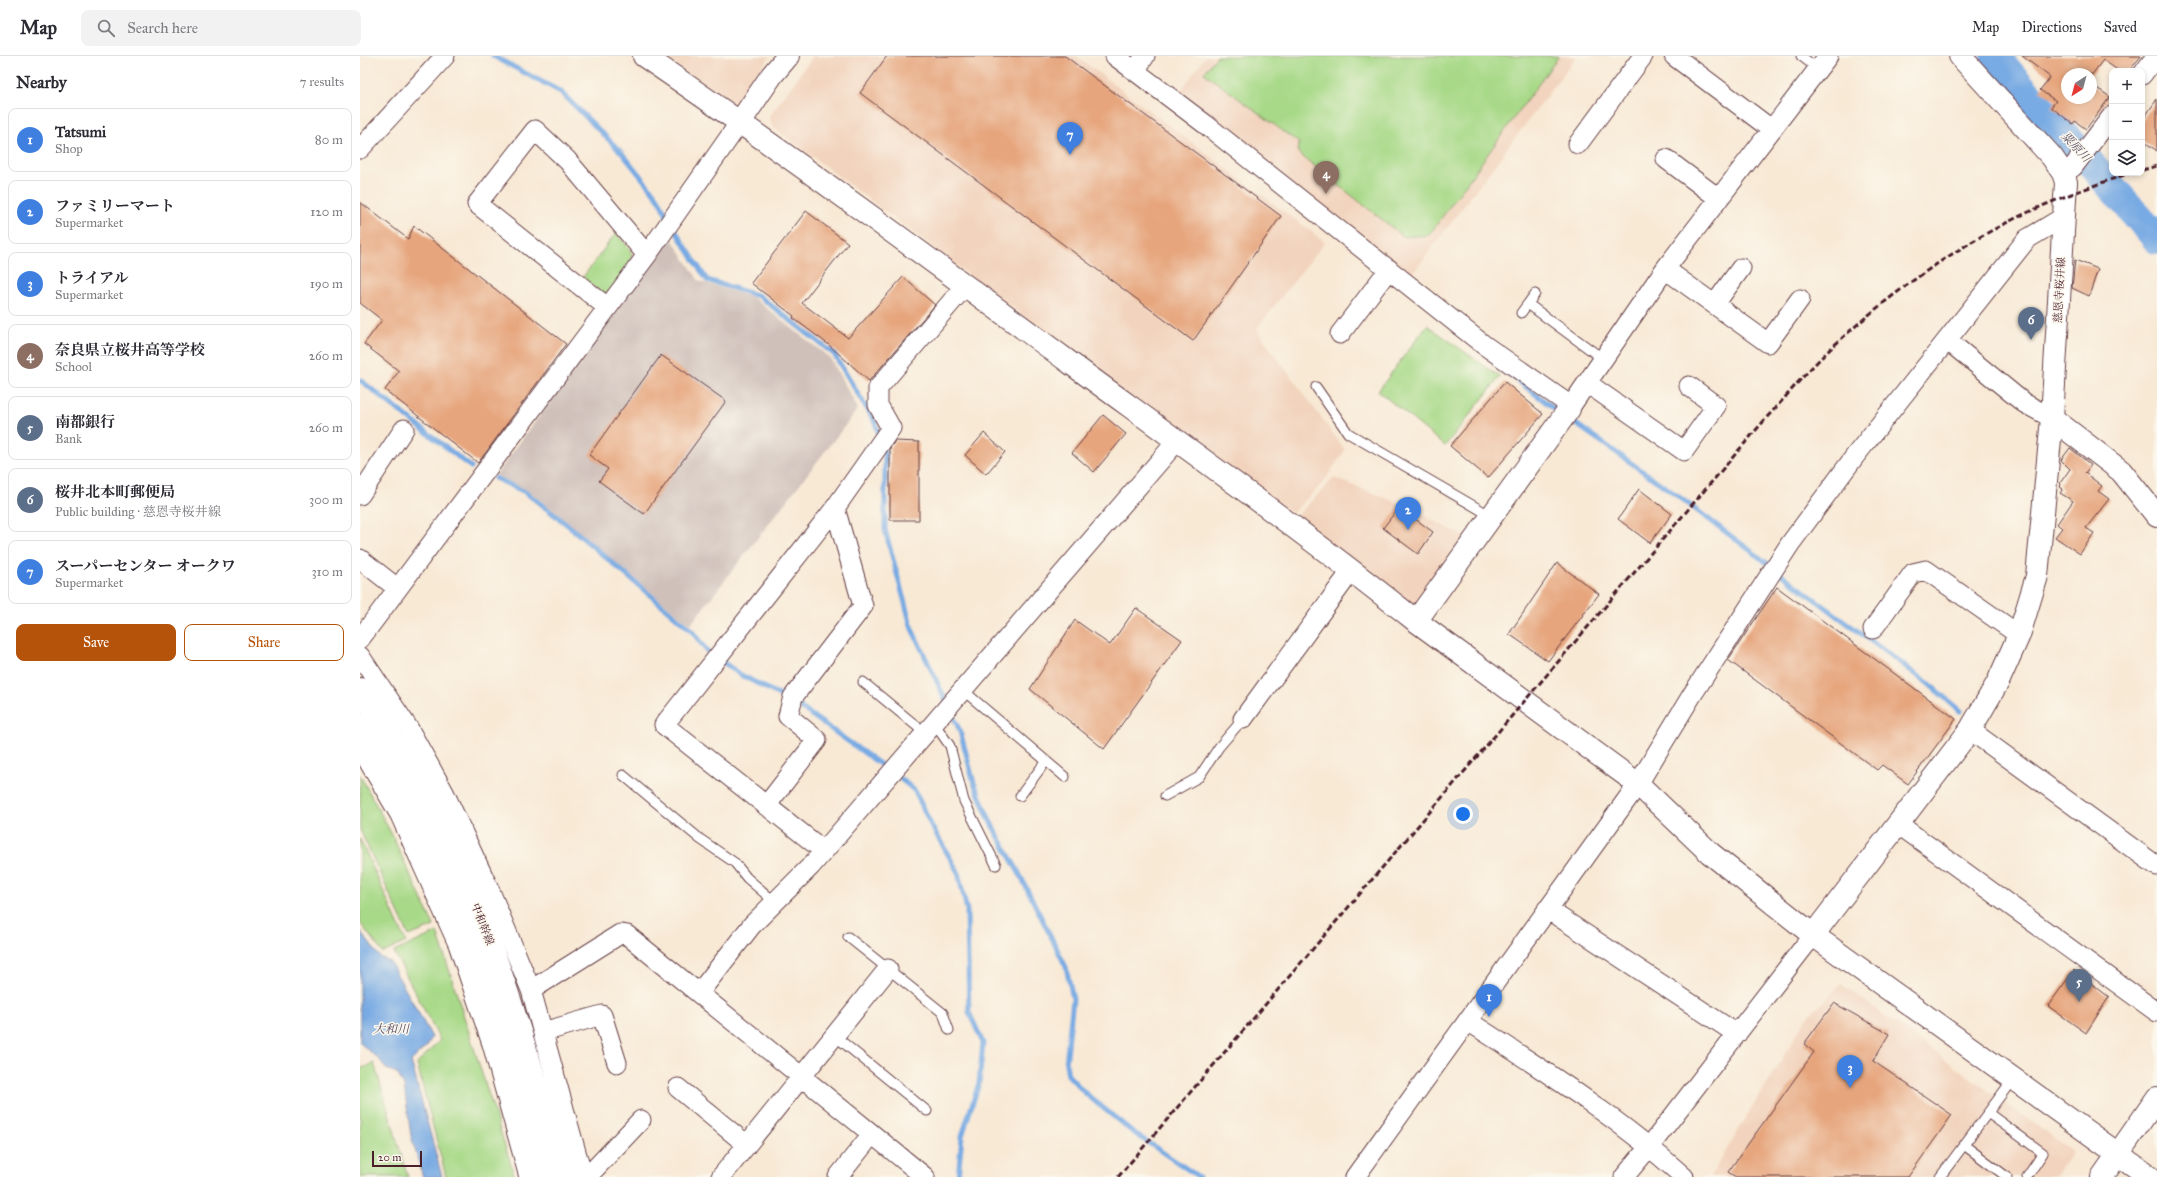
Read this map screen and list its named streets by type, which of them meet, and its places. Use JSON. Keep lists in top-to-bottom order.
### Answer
{
  "streets": {
    "street": ["慈恩寺桜井線", "中和幹線"]
  },
  "water": ["粟原川", "大和川"],
  "scale_bar": "20 m",
  "north": "bottom left",
  "page": {
    "header": "Map",
    "search": "Search here",
    "nav": ["Map", "Directions", "Saved"],
    "heading": ["Nearby", "7 results"],
    "map_buttons": ["+", "−"],
    "list": [
      {
        "mark": "1",
        "name": "Tatsumi",
        "note": "Shop",
        "value": "80 m"
      },
      {
        "mark": "2",
        "name": "ファミリーマート",
        "note": "Supermarket",
        "value": "120 m"
      },
      {
        "mark": "3",
        "name": "トライアル",
        "note": "Supermarket",
        "value": "190 m"
      },
      {
        "mark": "4",
        "name": "奈良県立桜井高等学校",
        "note": "School",
        "value": "260 m"
      },
      {
        "mark": "5",
        "name": "南都銀行",
        "note": "Bank",
        "value": "260 m"
      },
      {
        "mark": "6",
        "name": "桜井北本町郵便局",
        "note": "Public building · 慈恩寺桜井線",
        "value": "300 m"
      },
      {
        "mark": "7",
        "name": "スーパーセンター オークワ",
        "note": "Supermarket",
        "value": "310 m"
      }
    ],
    "pins": [
      "7",
      "4",
      "6",
      "2",
      "5",
      "1",
      "3"
    ],
    "buttons": ["Save", "Share"],
    "scale": "20 m"
  }
}
